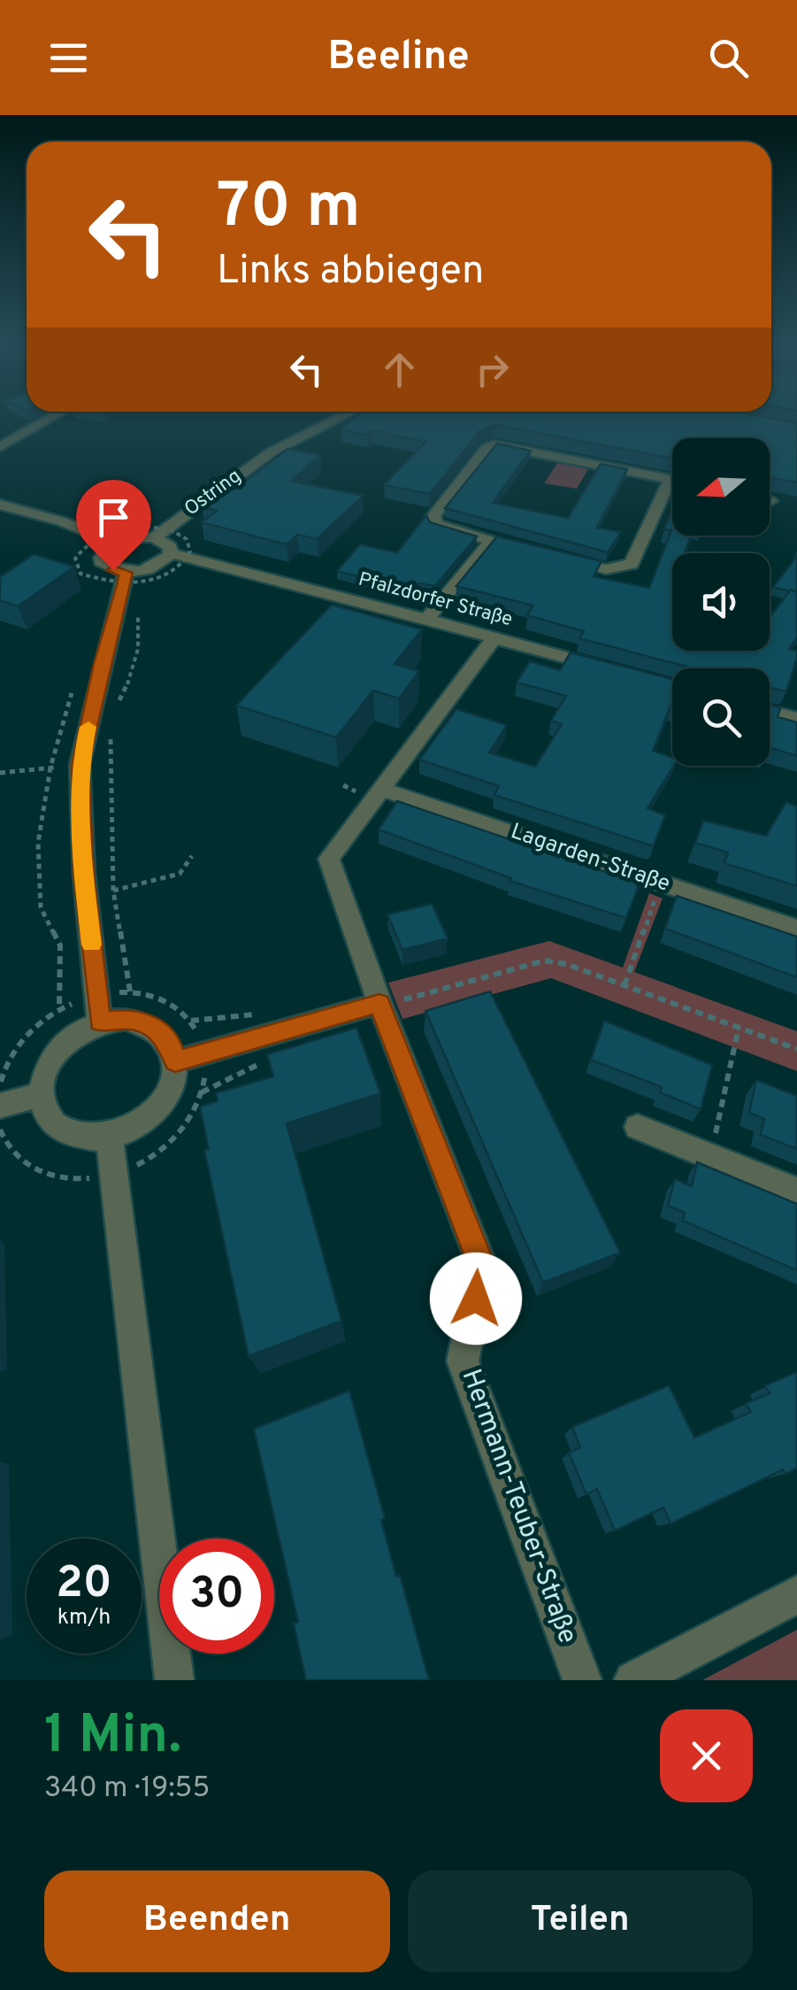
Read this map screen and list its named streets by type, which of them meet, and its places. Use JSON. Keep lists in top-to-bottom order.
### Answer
{
  "streets": {
    "street": [
      "Ostring",
      "Pfalzdorfer Straße",
      "Lagarden-Straße",
      "Hermann-Teuber-Straße"
    ]
  },
  "crossings": [
    ["Lagarden-Straße", "Hermann-Teuber-Straße"]
  ],
  "north": "left",
  "page": {
    "header": "Beeline",
    "turn": ["70 m", "Links abbiegen"],
    "speed": "20 km/h",
    "limit": "30",
    "heading": ["1 Min.", "340 m · 19:55"],
    "buttons": ["Beenden", "Teilen"]
  }
}
